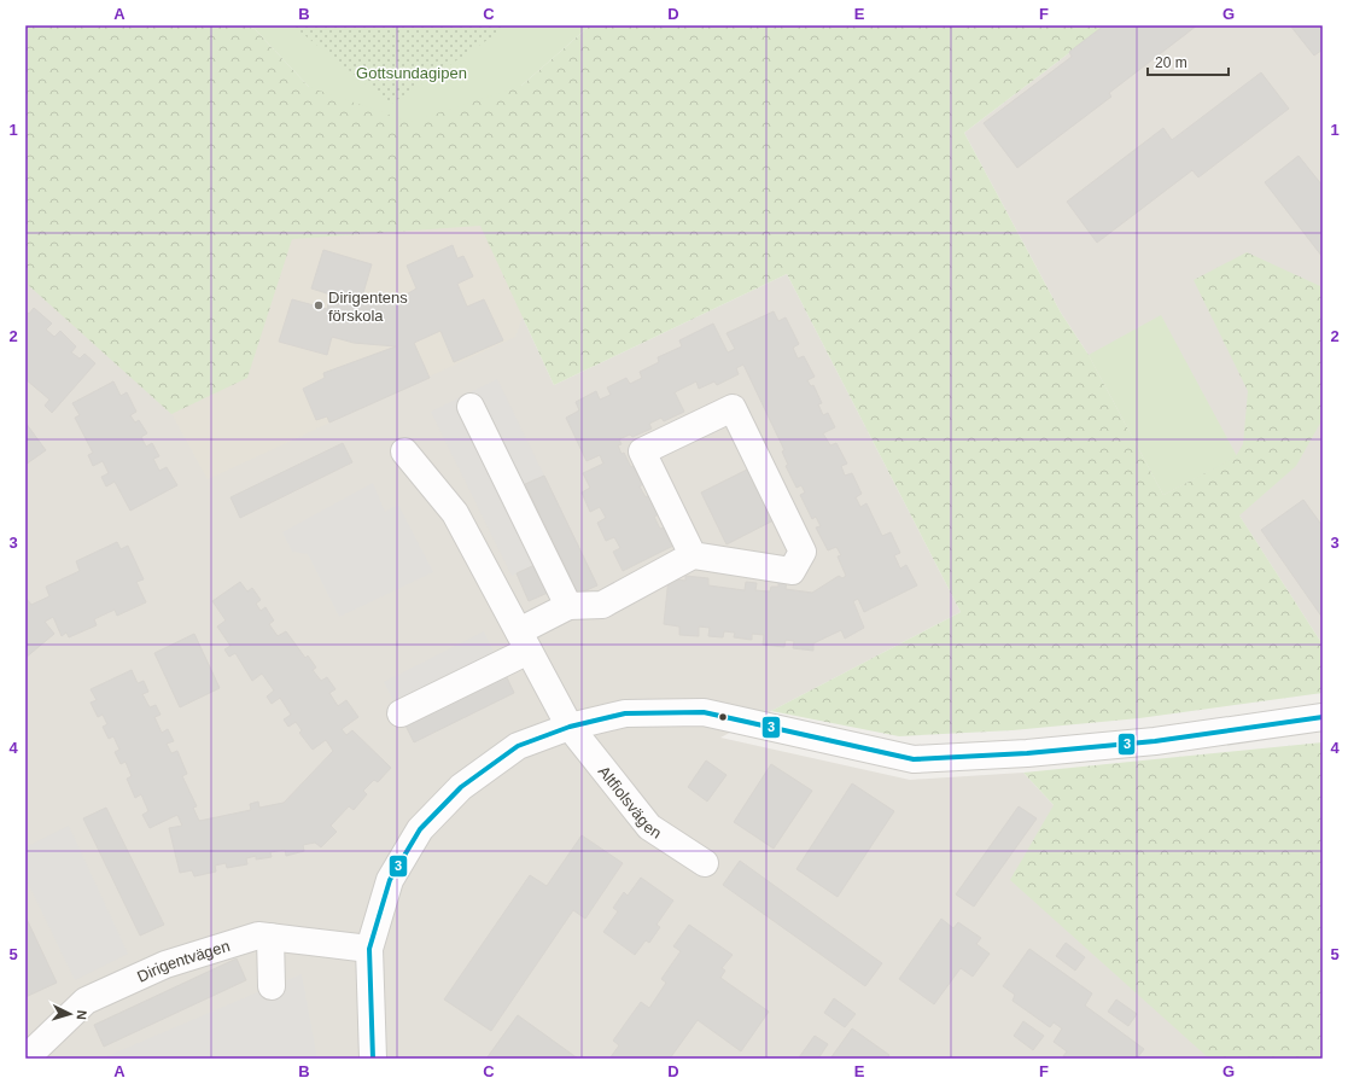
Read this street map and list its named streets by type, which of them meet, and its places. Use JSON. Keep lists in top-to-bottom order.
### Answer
{
  "streets": {
    "street": ["Altfiolsvägen", "Dirigentvägen"]
  },
  "parks": ["Gottsundagipen"],
  "places": ["Dirigentens förskola"],
  "lines": ["transit line 3"],
  "scale_bar": "20 m",
  "north": "right",
  "grid": {
    "columns": [
      "A",
      "B",
      "C",
      "D",
      "E",
      "F",
      "G"
    ],
    "rows": [
      "1",
      "2",
      "3",
      "4",
      "5"
    ]
  }
}
